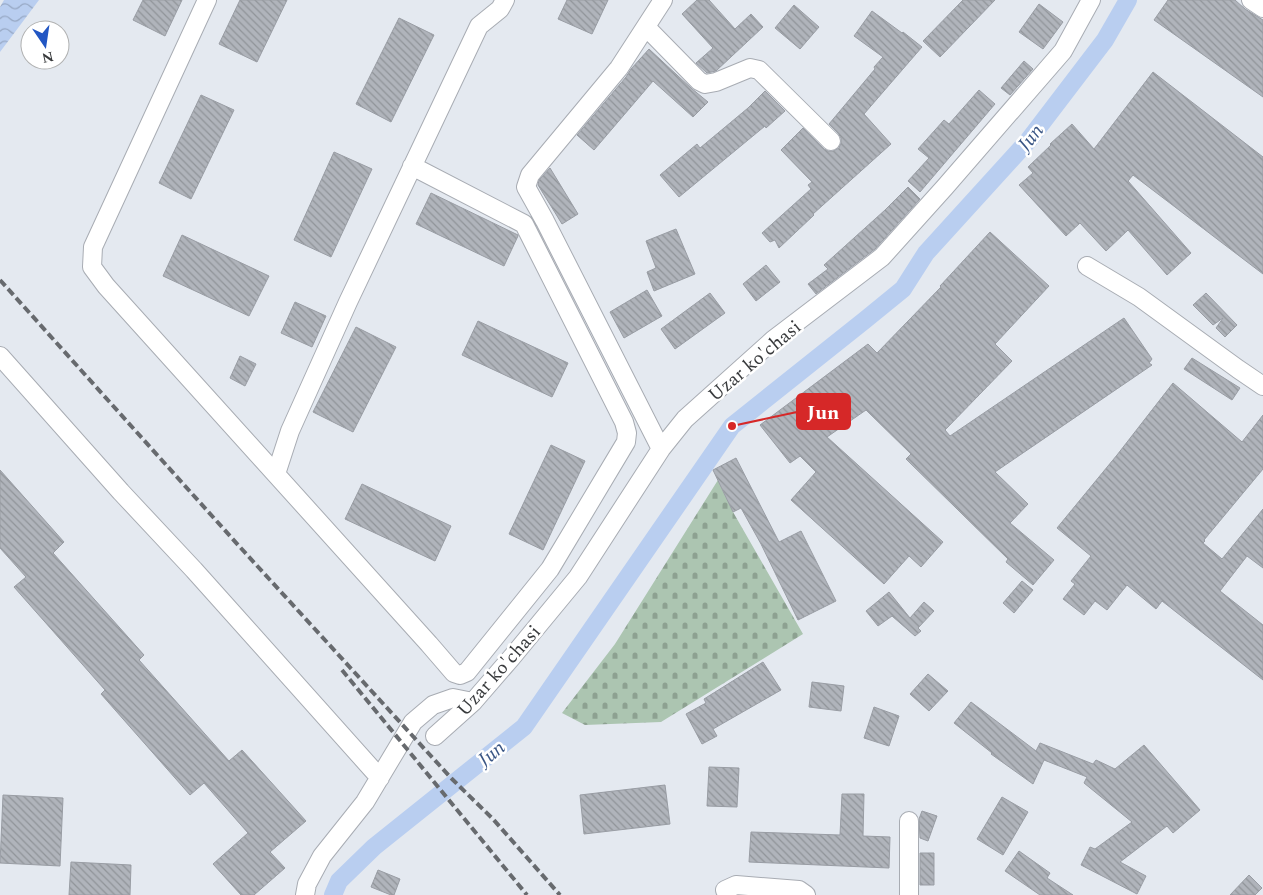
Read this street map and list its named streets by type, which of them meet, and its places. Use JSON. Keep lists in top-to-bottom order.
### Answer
{
  "streets": {
    "street": ["Uzar ko'chasi"]
  },
  "water": ["Jun"],
  "places": ["Jun"],
  "north": "bottom"
}
